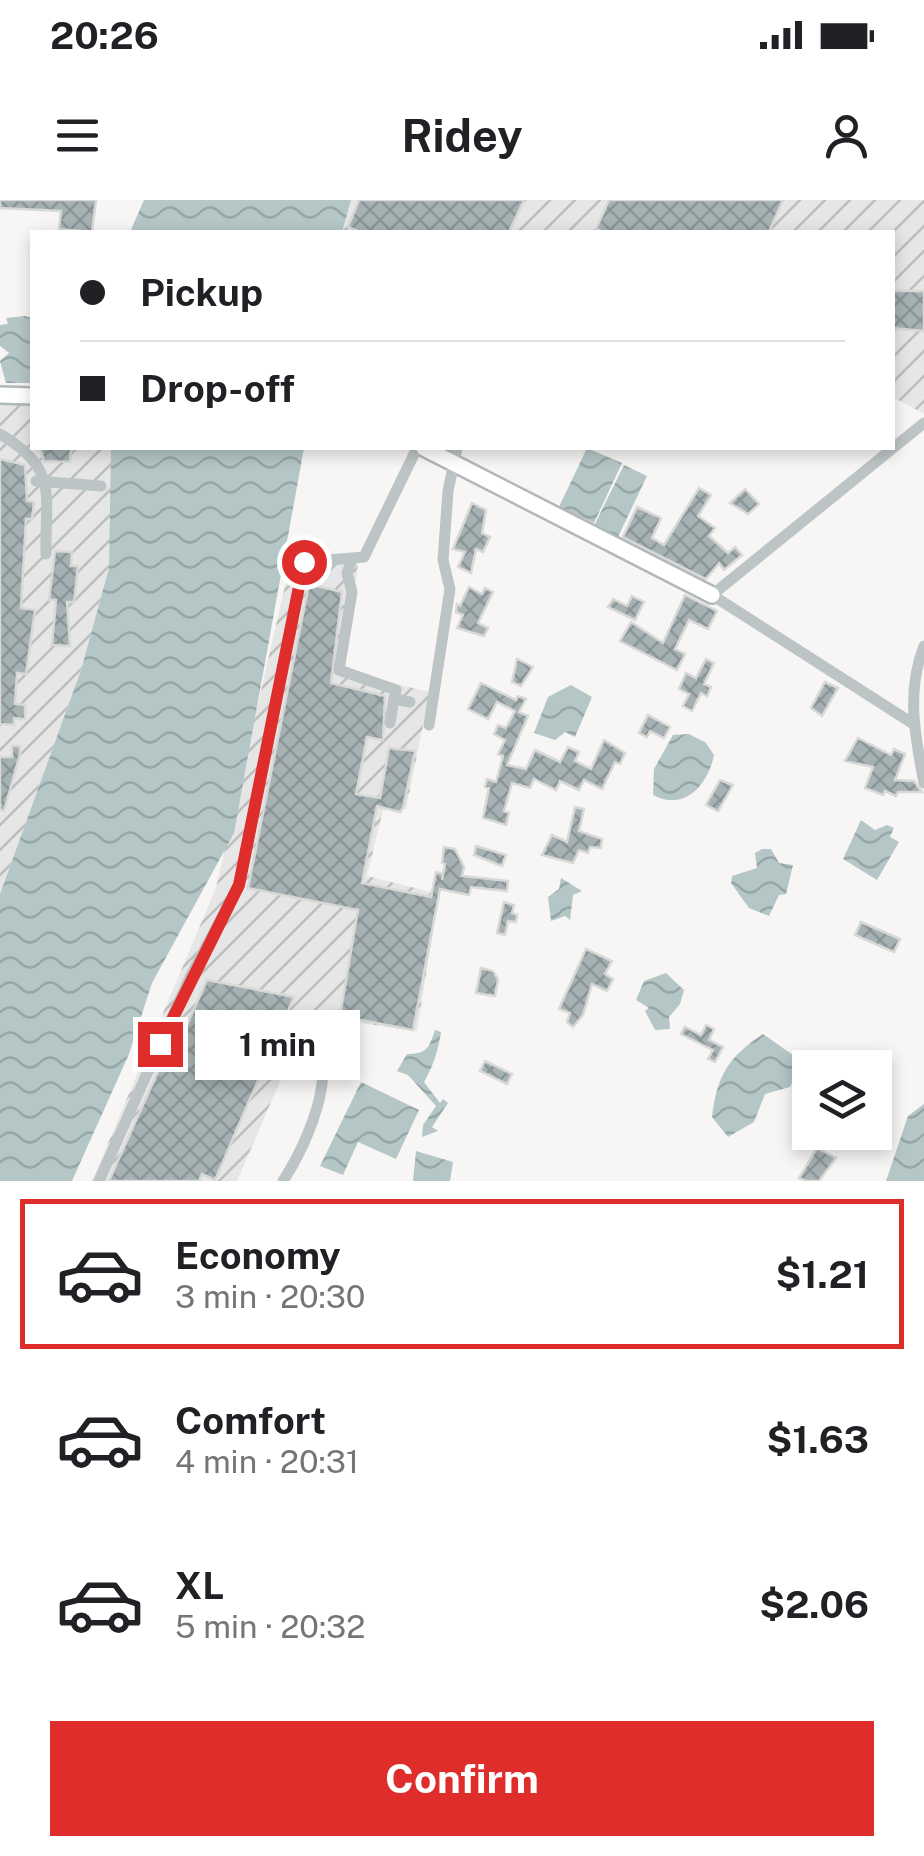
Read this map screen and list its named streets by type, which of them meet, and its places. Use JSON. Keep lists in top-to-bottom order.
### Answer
{
  "page": {
    "status": "20:26",
    "header": "Ridey",
    "banner": ["Pickup", "Drop-off"],
    "bubble": "1 min",
    "list": [
      {
        "name": "Economy",
        "note": "3 min · 20:30",
        "value": "$1.21"
      },
      {
        "name": "Comfort",
        "note": "4 min · 20:31",
        "value": "$1.63"
      },
      {
        "name": "XL",
        "note": "5 min · 20:32",
        "value": "$2.06"
      }
    ],
    "buttons": "Confirm"
  }
}
